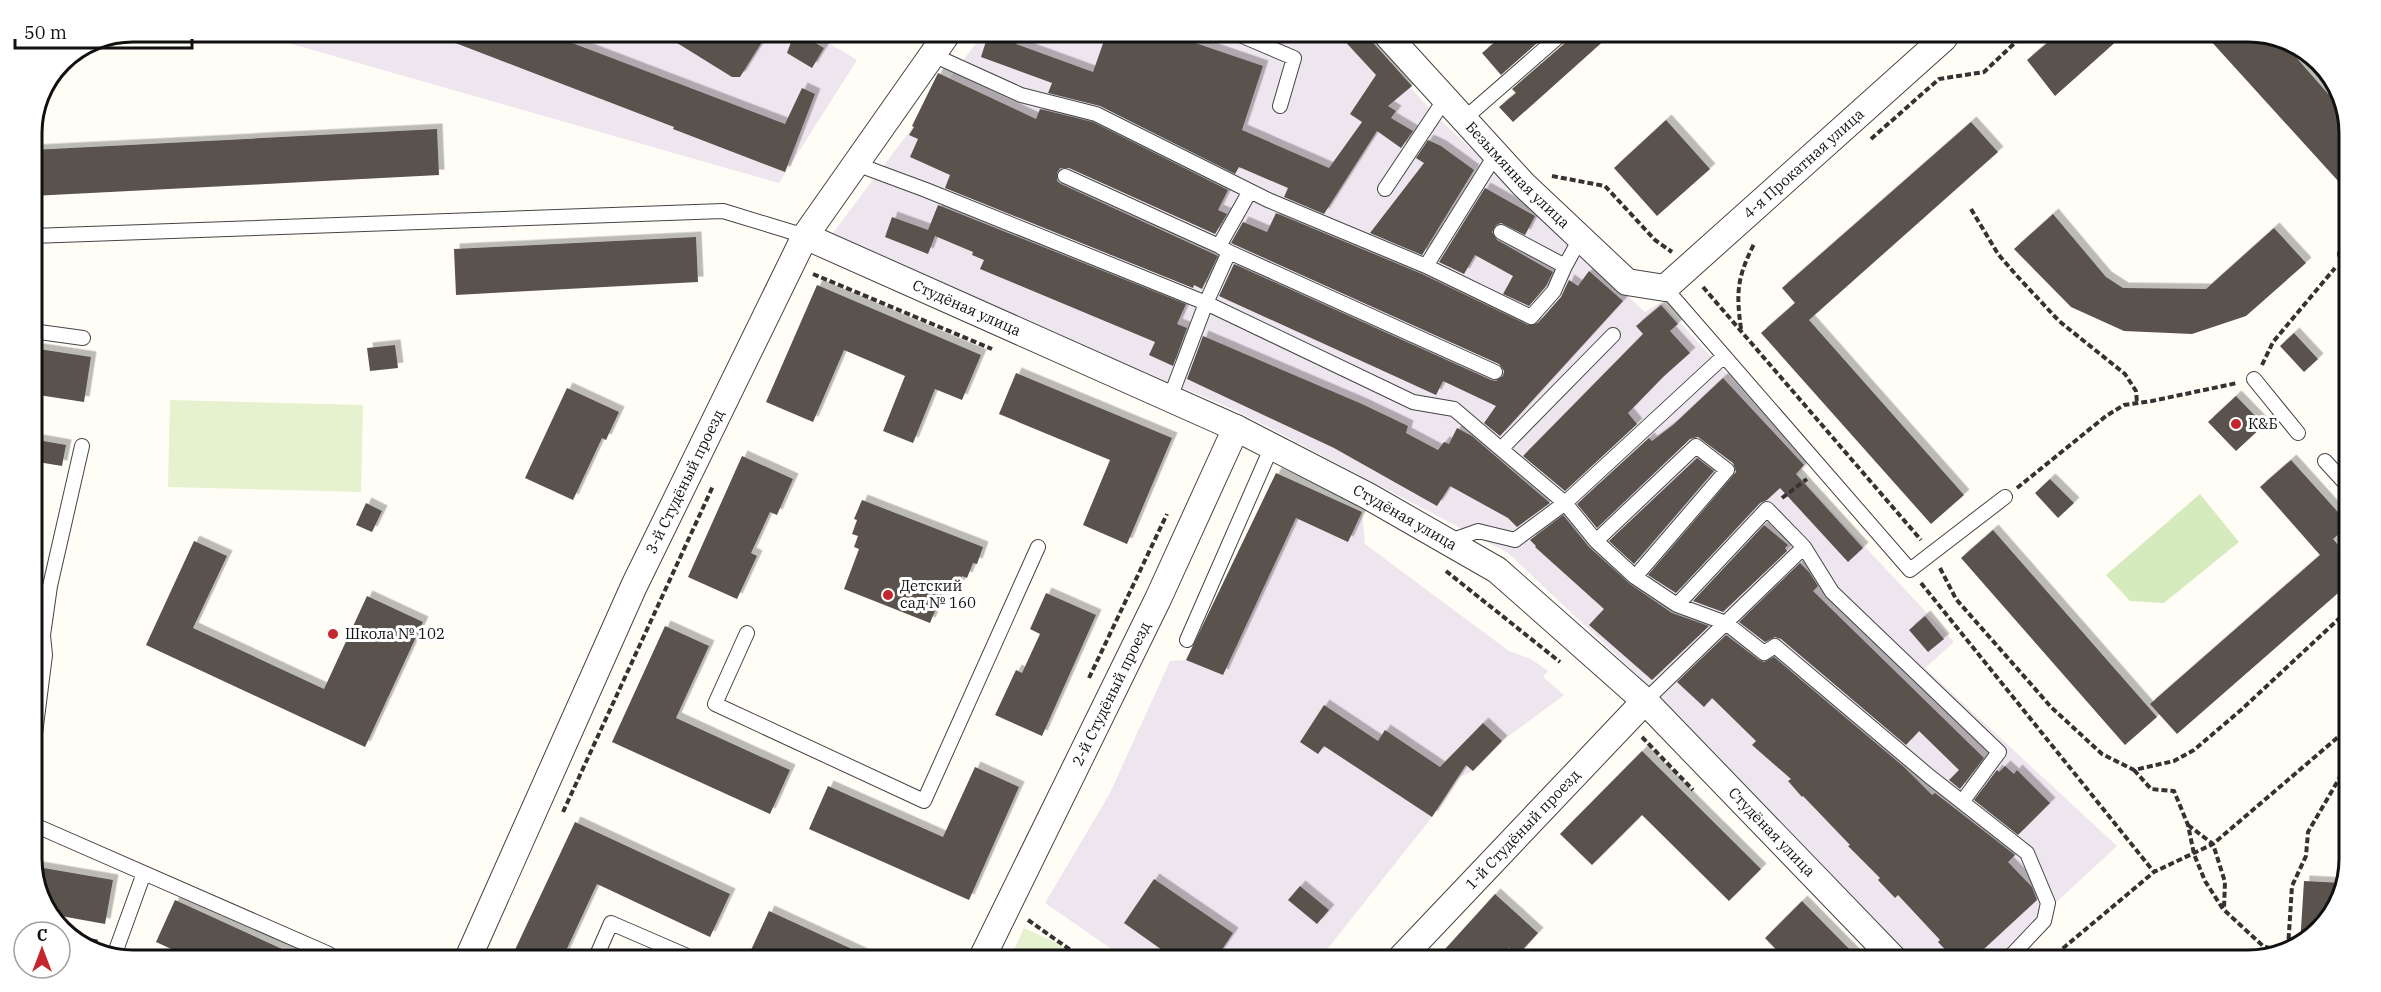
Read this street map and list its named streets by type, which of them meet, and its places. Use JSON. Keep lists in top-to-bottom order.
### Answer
{
  "streets": {
    "street": [
      "4-я Прокатная улица",
      "Безымянная улица",
      "Студёная улица",
      "3-й Студёный проезд",
      "2-й Студёный проезд",
      "1-й Студёный проезд"
    ]
  },
  "crossings": [
    ["4-я Прокатная улица", "Безымянная улица"],
    ["Студёная улица", "3-й Студёный проезд"],
    ["Студёная улица", "2-й Студёный проезд"],
    ["Студёная улица", "1-й Студёный проезд"]
  ],
  "places": ["К&Б", "Детский сад № 160", "Школа № 102"],
  "scale_bar": "50 m",
  "north": "top"
}
